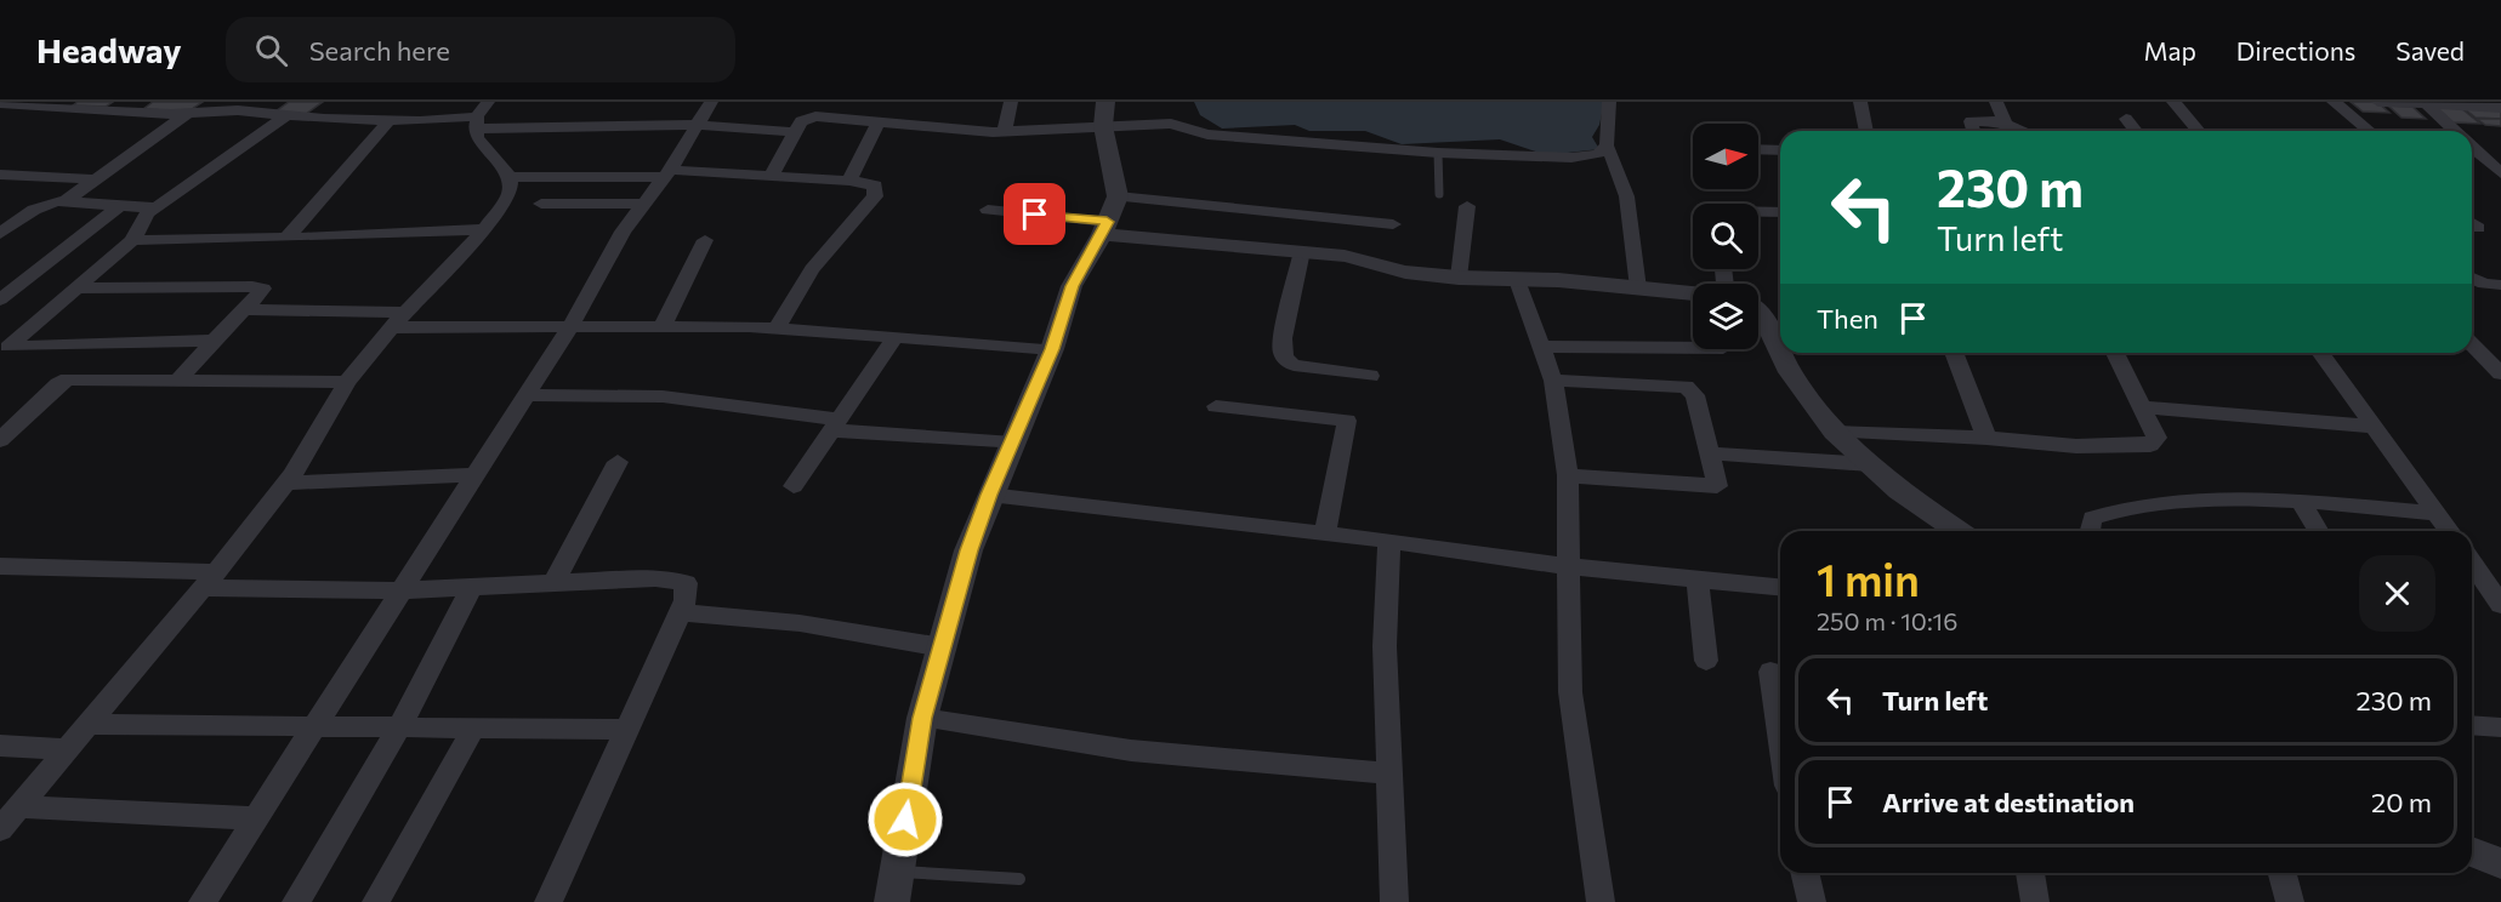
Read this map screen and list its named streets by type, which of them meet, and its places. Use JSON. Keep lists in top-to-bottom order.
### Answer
{
  "north": "right",
  "page": {
    "header": "Headway",
    "search": "Search here",
    "nav": ["Map", "Directions", "Saved"],
    "turn": ["230 m", "Turn left"],
    "then": "Then",
    "heading": ["1 min", "250 m · 10:16"],
    "list": [
      {
        "name": "Turn left",
        "value": "230 m"
      },
      {
        "name": "Arrive at destination",
        "value": "20 m"
      }
    ]
  }
}
